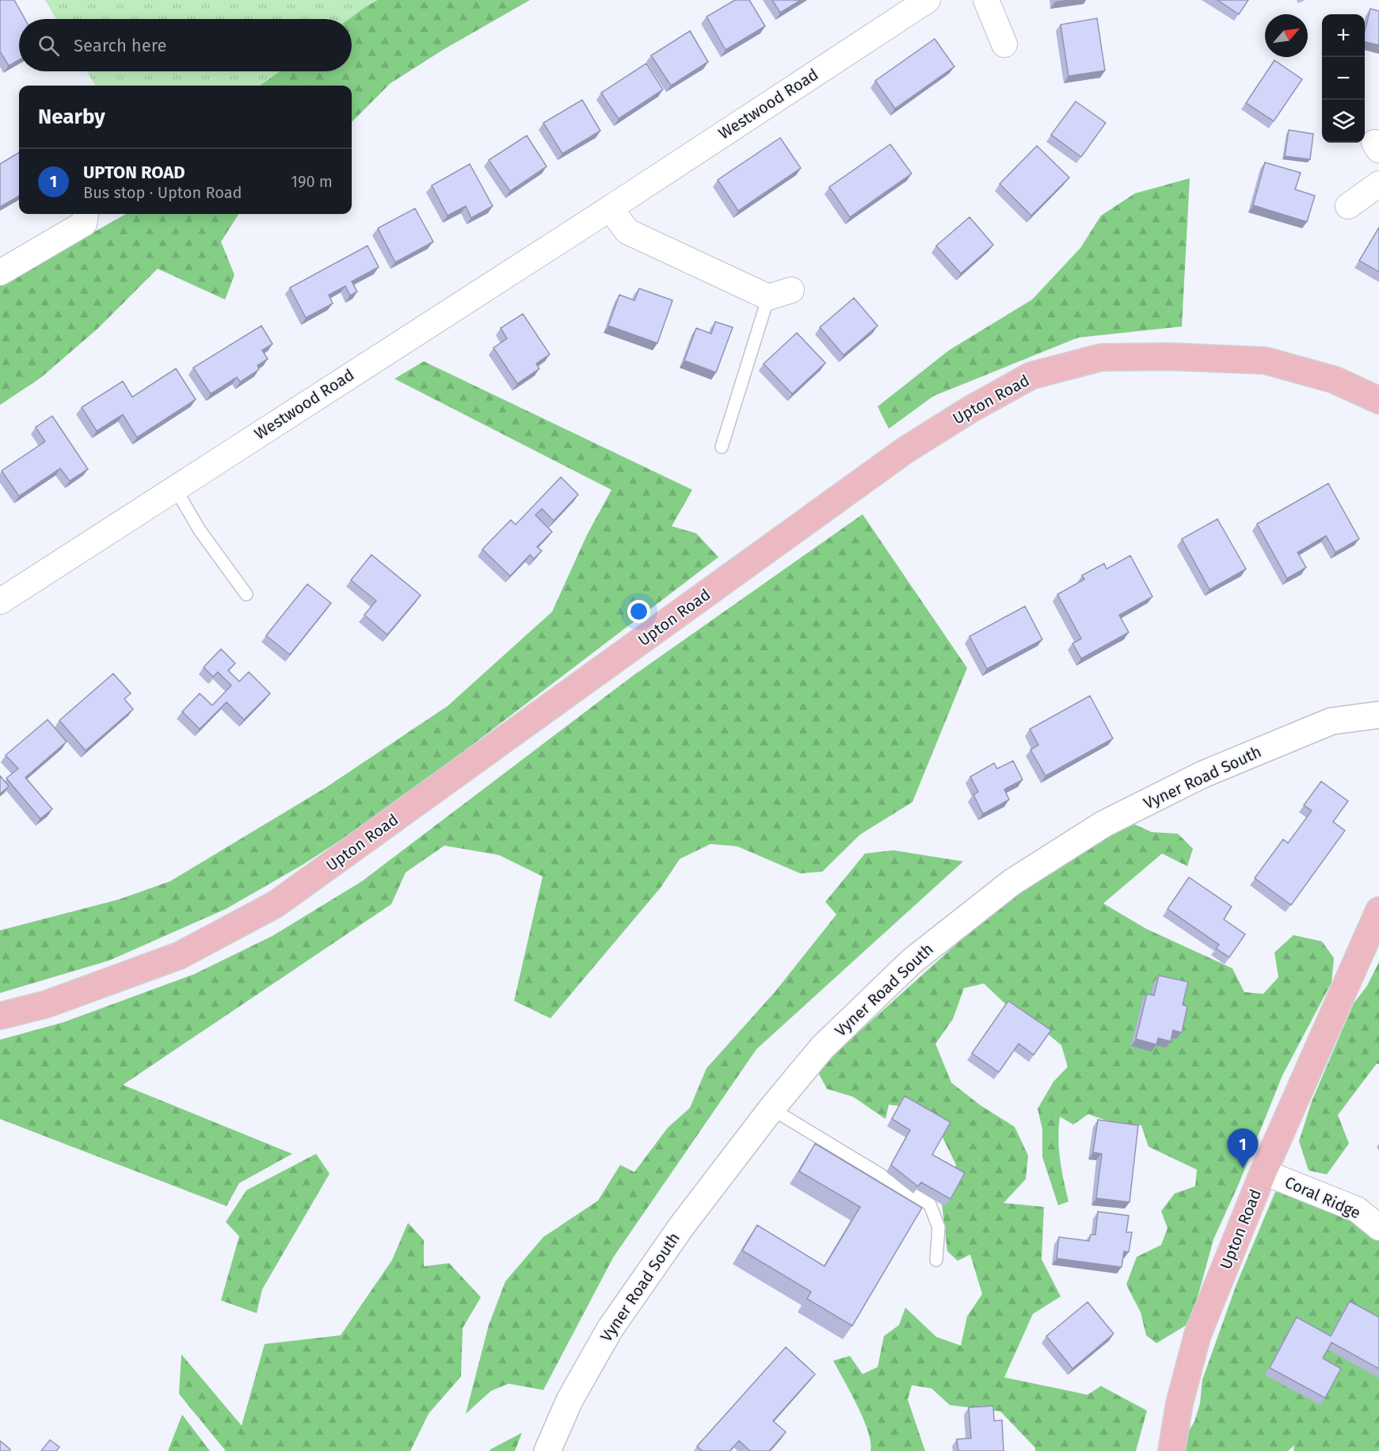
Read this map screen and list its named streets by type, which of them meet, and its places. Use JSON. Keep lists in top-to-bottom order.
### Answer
{
  "streets": {
    "main road": ["Upton Road"],
    "street": ["Westwood Road", "Vyner Road South", "Coral Ridge"]
  },
  "crossings": [
    ["Upton Road", "Coral Ridge"]
  ],
  "north": "top right",
  "page": {
    "map_buttons": ["+", "−"],
    "search": "Search here",
    "heading": "Nearby",
    "list": [
      {
        "mark": "1",
        "name": "UPTON ROAD",
        "note": "Bus stop · Upton Road",
        "value": "190 m"
      }
    ],
    "pins": "1"
  }
}
